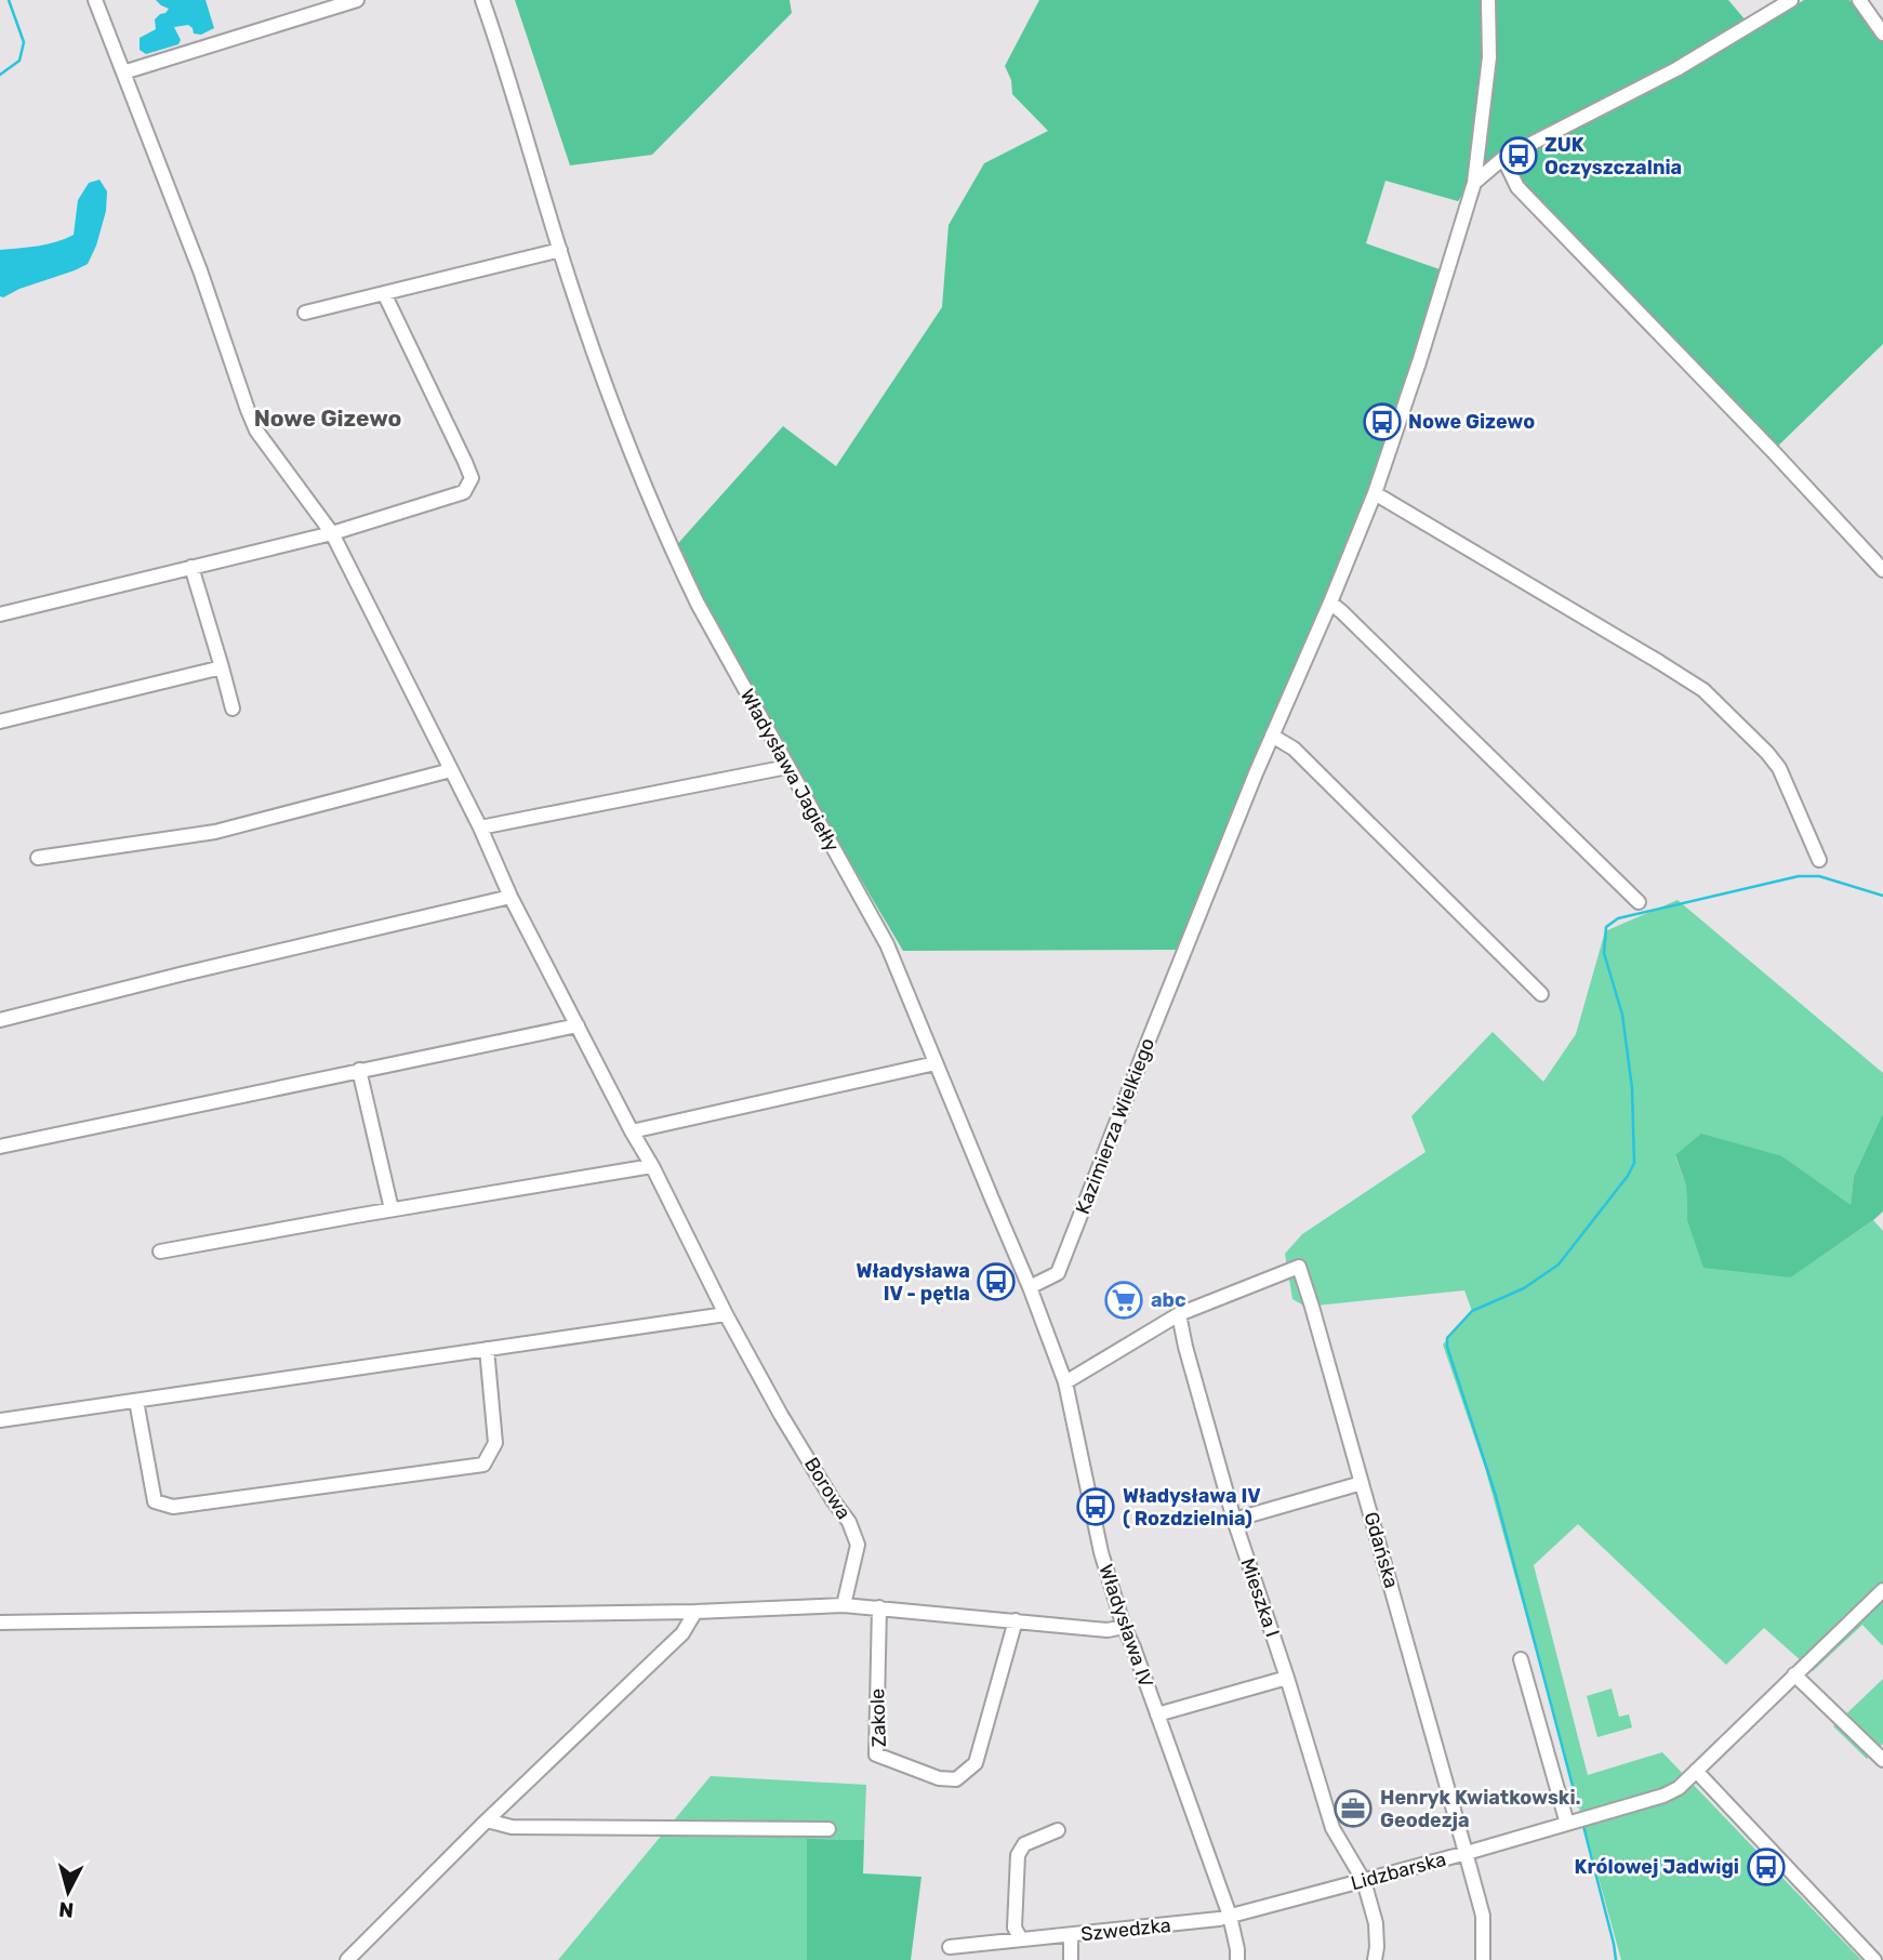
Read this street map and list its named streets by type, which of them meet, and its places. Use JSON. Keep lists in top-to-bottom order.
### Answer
{
  "streets": {
    "street": [
      "Władysława Jagiełły",
      "Kazimierza Wielkiego",
      "Borowa",
      "Gdańska",
      "Mieszka I",
      "Władysława IV",
      "Zakole",
      "Lidzbarska",
      "Szwedzka"
    ]
  },
  "crossings": [
    ["Władysława Jagiełły", "Kazimierza Wielkiego"],
    ["Władysława Jagiełły", "Władysława IV"],
    ["Kazimierza Wielkiego", "Władysława IV"],
    ["Gdańska", "Mieszka I"],
    ["Gdańska", "Lidzbarska"],
    ["Mieszka I", "Lidzbarska"],
    ["Władysława IV", "Lidzbarska"],
    ["Władysława IV", "Szwedzka"],
    ["Lidzbarska", "Szwedzka"]
  ],
  "districts": ["Nowe Gizewo"],
  "places": {
    "bus stop": [
      "ZUK Oczyszczalnia",
      "Nowe Gizewo",
      "Władysława IV - pętla",
      "Władysława IV ( Rozdzielnia)",
      "Królowej Jadwigi"
    ],
    "supermarket": ["abc"],
    "office": ["Henryk Kwiatkowski. Geodezja"]
  },
  "north": "bottom"
}
